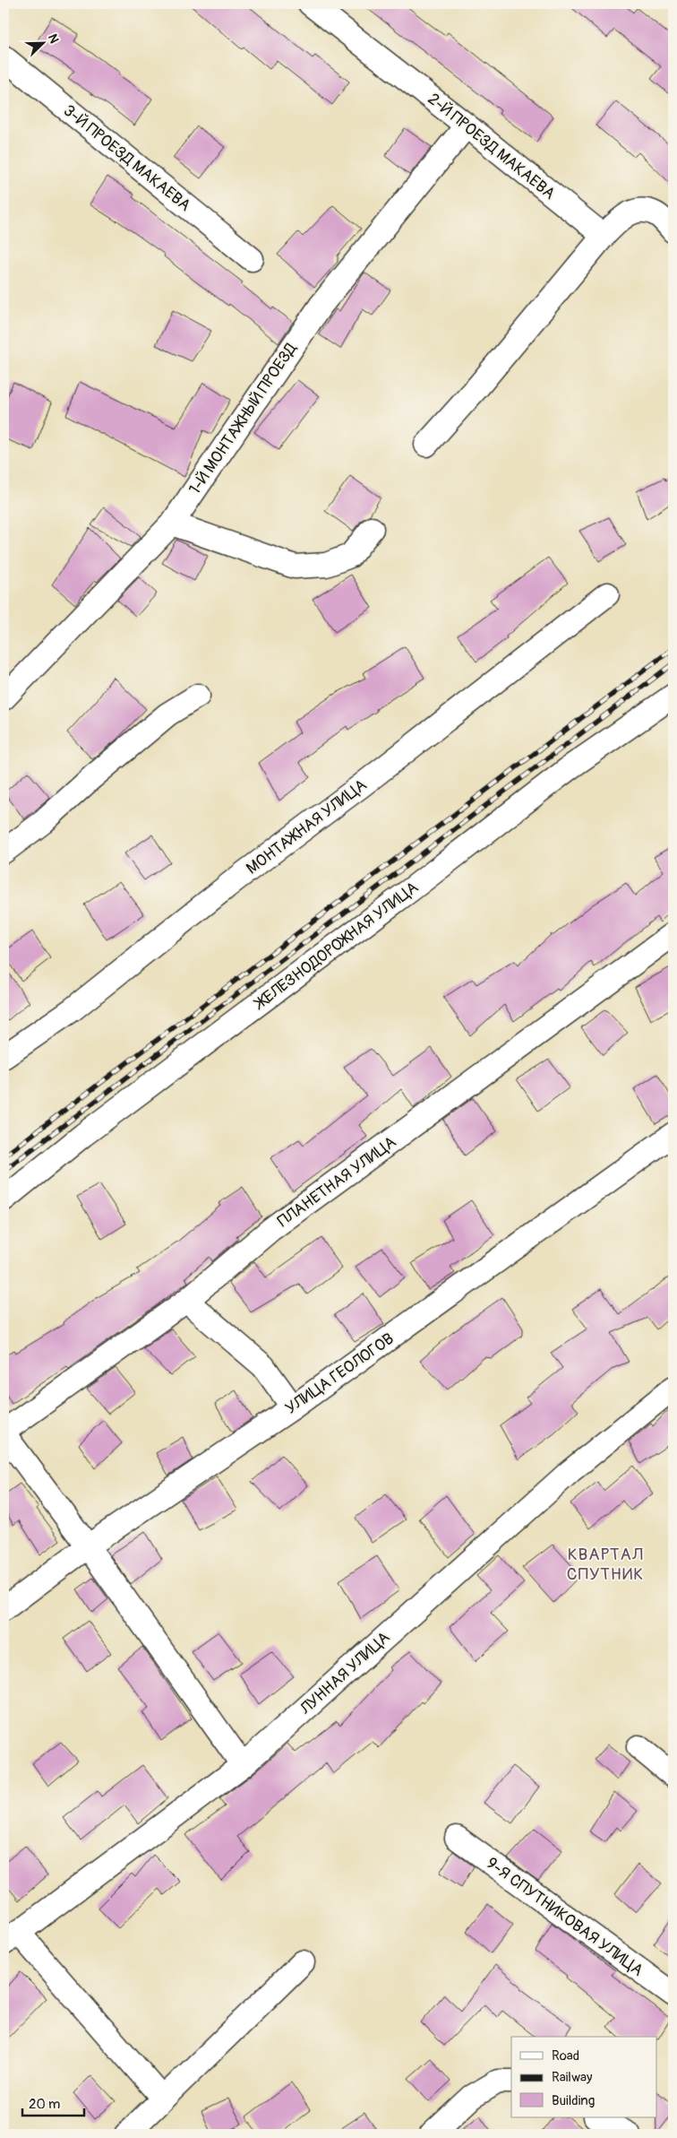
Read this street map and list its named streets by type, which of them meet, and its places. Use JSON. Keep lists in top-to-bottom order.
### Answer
{
  "streets": {
    "street": [
      "2-Й ПРОЕЗД МАКАЕВА",
      "3-Й ПРОЕЗД МАКАЕВА",
      "1-Й МОНТАЖНЫЙ ПРОЕЗД",
      "МОНТАЖНАЯ УЛИЦА",
      "ЖЕЛЕЗНОДОРОЖНАЯ УЛИЦА",
      "ПЛАНЕТНАЯ УЛИЦА",
      "УЛИЦА ГЕОЛОГОВ",
      "ЛУННАЯ УЛИЦА",
      "9-Я СПУТНИКОВАЯ УЛИЦА"
    ]
  },
  "crossings": [
    ["2-Й ПРОЕЗД МАКАЕВА", "1-Й МОНТАЖНЫЙ ПРОЕЗД"]
  ],
  "districts": ["КВАРТАЛ СПУТНИК"],
  "legend": ["Road", "Railway", "Building"],
  "scale_bar": "20 m",
  "north": "top right"
}
